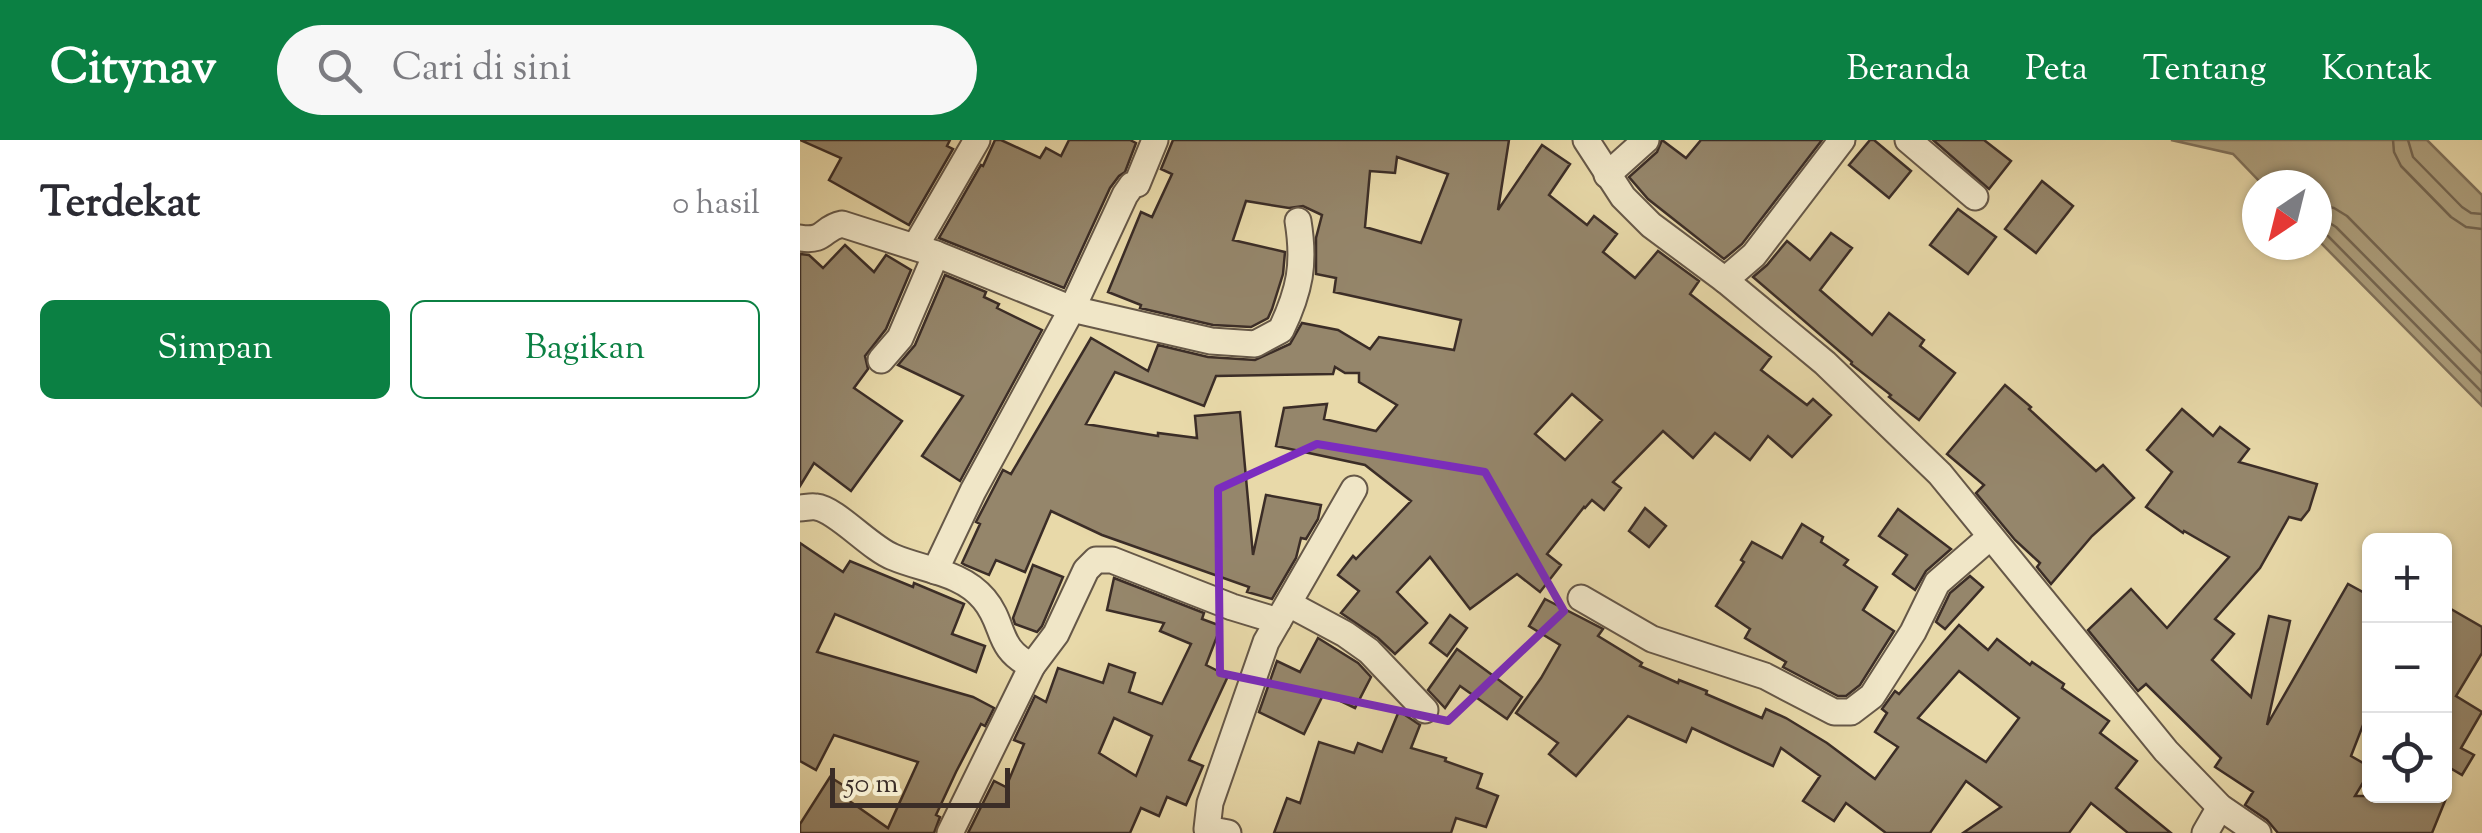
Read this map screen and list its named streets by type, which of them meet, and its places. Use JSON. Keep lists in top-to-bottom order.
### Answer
{
  "scale_bar": "50 m",
  "north": "bottom left",
  "page": {
    "header": "Citynav",
    "search": "Cari di sini",
    "nav": [
      "Beranda",
      "Peta",
      "Tentang",
      "Kontak"
    ],
    "heading": ["Terdekat", "0 hasil"],
    "buttons": ["Simpan", "Bagikan"],
    "map_buttons": ["+", "−"],
    "scale": "50 m"
  }
}
